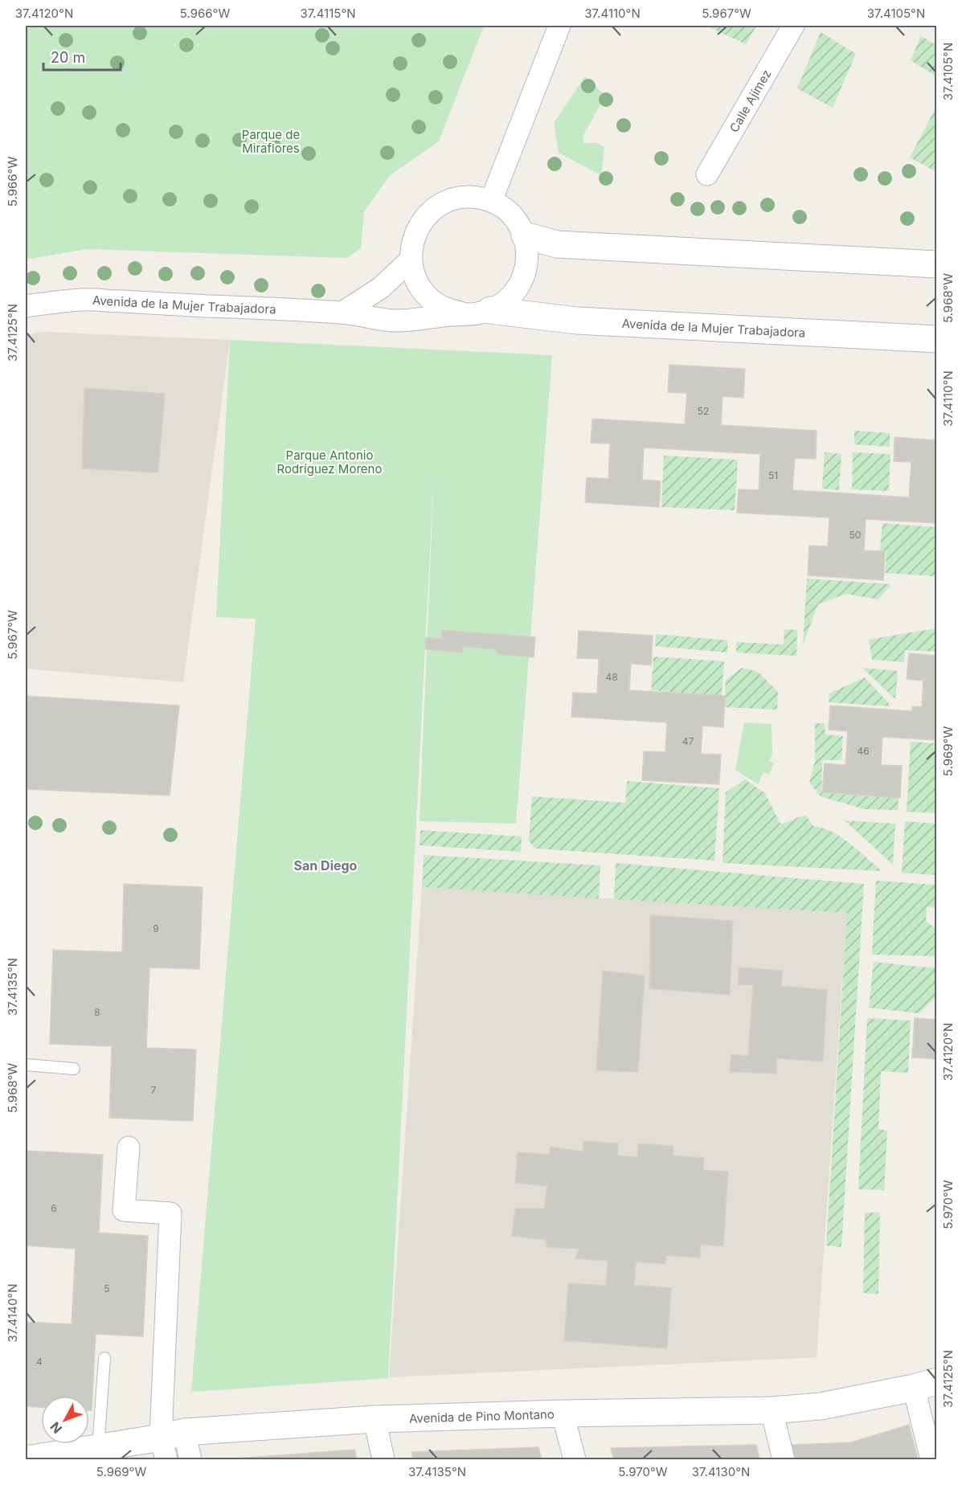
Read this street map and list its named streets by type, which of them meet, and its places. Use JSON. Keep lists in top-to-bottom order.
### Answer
{
  "streets": {
    "street": ["Calle Ajímez", "Avenida de la Mujer Trabajadora", "Avenida de Pino Montano"]
  },
  "districts": ["San Diego"],
  "parks": ["Parque de Miraflores", "Parque Antonio Rodríguez Moreno"],
  "house_numbers": [
    "52",
    "51",
    "50",
    "48",
    "47",
    "46",
    "9",
    "8",
    "7",
    "6",
    "5",
    "4"
  ],
  "scale_bar": "20 m",
  "north": "bottom left",
  "coordinates": [
    "37.4120°N",
    "5.966°W",
    "37.4115°N",
    "37.4110°N",
    "5.967°W",
    "37.4105°N",
    "5.968°W",
    "37.4125°N",
    "5.969°W",
    "37.4135°N",
    "5.970°W",
    "37.4140°N",
    "37.4130°N"
  ]
}
